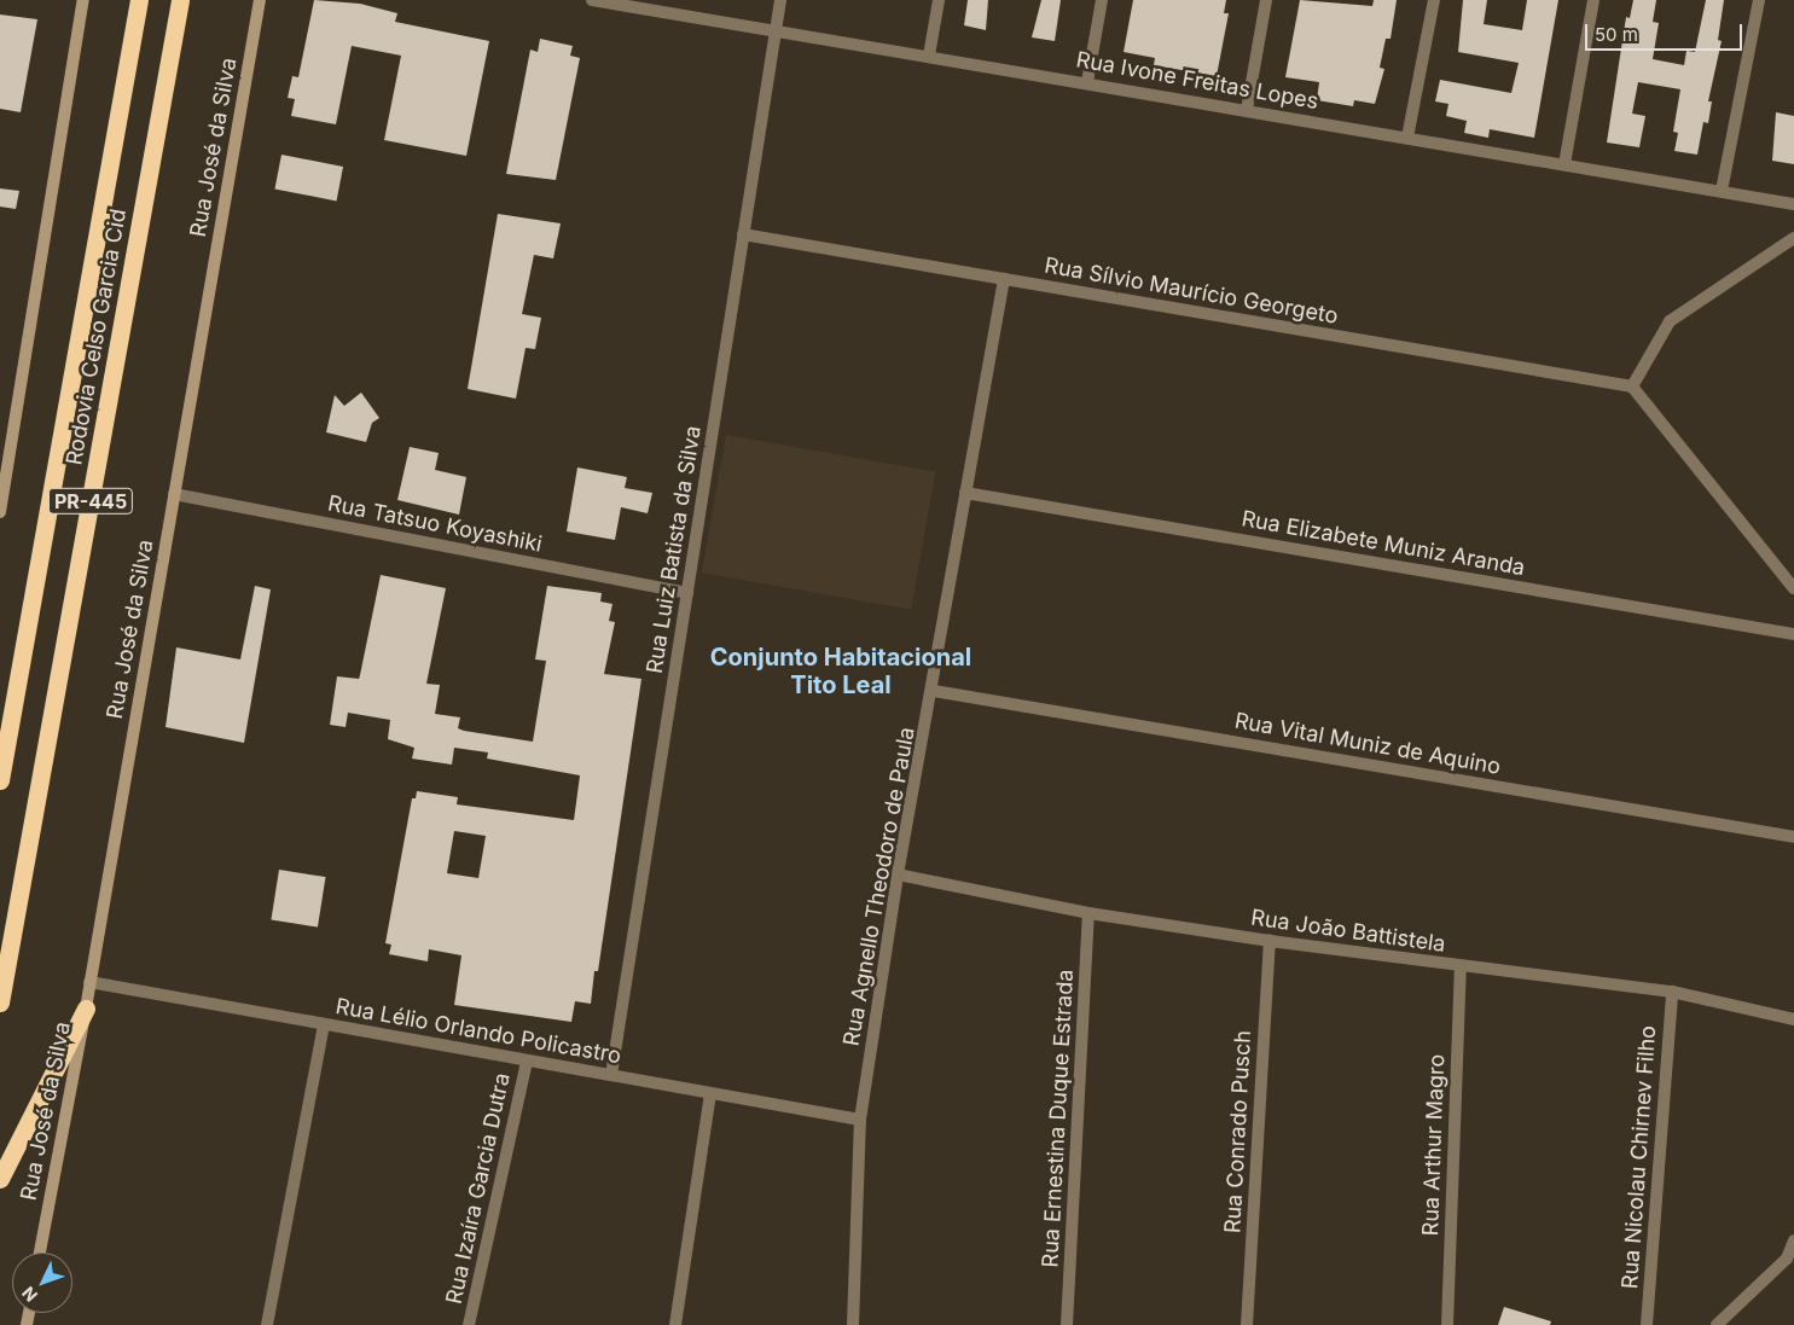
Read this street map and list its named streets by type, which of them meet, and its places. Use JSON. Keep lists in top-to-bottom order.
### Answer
{
  "streets": {
    "highway": ["Rodovia Celso Garcia Cid", "PR-445"],
    "street": [
      "Rua Ivone Freitas Lopes",
      "Rua José da Silva",
      "Rua Sílvio Maurício Georgeto",
      "Rua Tatsuo Koyashiki",
      "Rua Elizabete Muniz Aranda",
      "Rua Luiz Batista da Silva",
      "Rua Vital Muniz de Aquino",
      "Rua Agnello Theodoro de Paula",
      "Rua João Battistela",
      "Rua Lélio Orlando Policastro",
      "Rua Ernestina Duque Estrada",
      "Rua Conrado Pusch",
      "Rua Arthur Magro",
      "Rua Nicolau Chirnev Filho",
      "Rua Izaíra Garcia Dutra"
    ]
  },
  "crossings": [
    ["Rua Ivone Freitas Lopes", "Rua Luiz Batista da Silva"],
    ["Rua José da Silva", "Rua Tatsuo Koyashiki"],
    ["Rua José da Silva", "Rua Lélio Orlando Policastro"],
    ["Rua Sílvio Maurício Georgeto", "Rua Luiz Batista da Silva"],
    ["Rua Sílvio Maurício Georgeto", "Rua Agnello Theodoro de Paula"],
    ["Rua Tatsuo Koyashiki", "Rua Luiz Batista da Silva"],
    ["Rua Elizabete Muniz Aranda", "Rua Agnello Theodoro de Paula"],
    ["Rua Luiz Batista da Silva", "Rua Lélio Orlando Policastro"],
    ["Rua Vital Muniz de Aquino", "Rua Agnello Theodoro de Paula"],
    ["Rua Agnello Theodoro de Paula", "Rua João Battistela"],
    ["Rua Agnello Theodoro de Paula", "Rua Lélio Orlando Policastro"],
    ["Rua João Battistela", "Rua Ernestina Duque Estrada"],
    ["Rua João Battistela", "Rua Conrado Pusch"],
    ["Rua João Battistela", "Rua Arthur Magro"],
    ["Rua João Battistela", "Rua Nicolau Chirnev Filho"],
    ["Rua Lélio Orlando Policastro", "Rua Izaíra Garcia Dutra"]
  ],
  "districts": ["Conjunto Habitacional Tito Leal"],
  "scale_bar": "50 m",
  "north": "bottom left"
}
